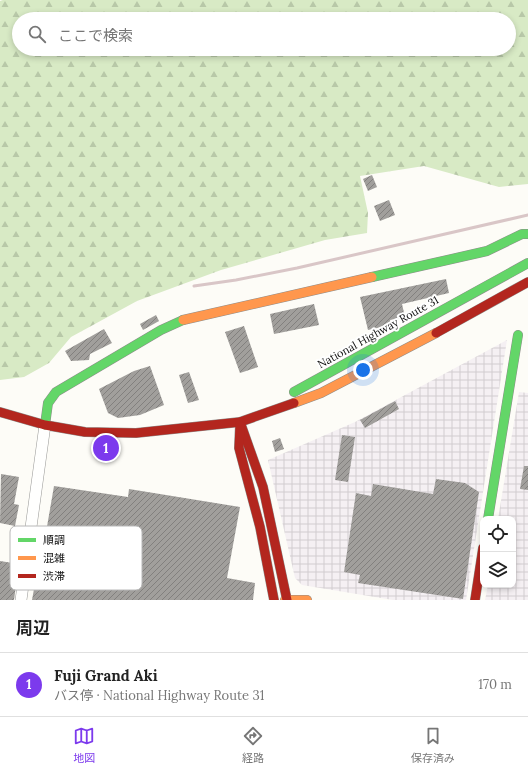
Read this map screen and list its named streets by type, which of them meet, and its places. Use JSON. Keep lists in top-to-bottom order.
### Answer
{
  "streets": {
    "main road": ["National Highway Route 31"]
  },
  "legend": ["順調", "混雑", "渋滞"],
  "page": {
    "search": "ここで検索",
    "pins": "1",
    "heading": "周辺",
    "list": [
      {
        "mark": "1",
        "name": "Fuji Grand Aki",
        "note": "バス停 · National Highway Route 31",
        "value": "170 m"
      }
    ],
    "nav": ["地図", "経路", "保存済み"]
  }
}
